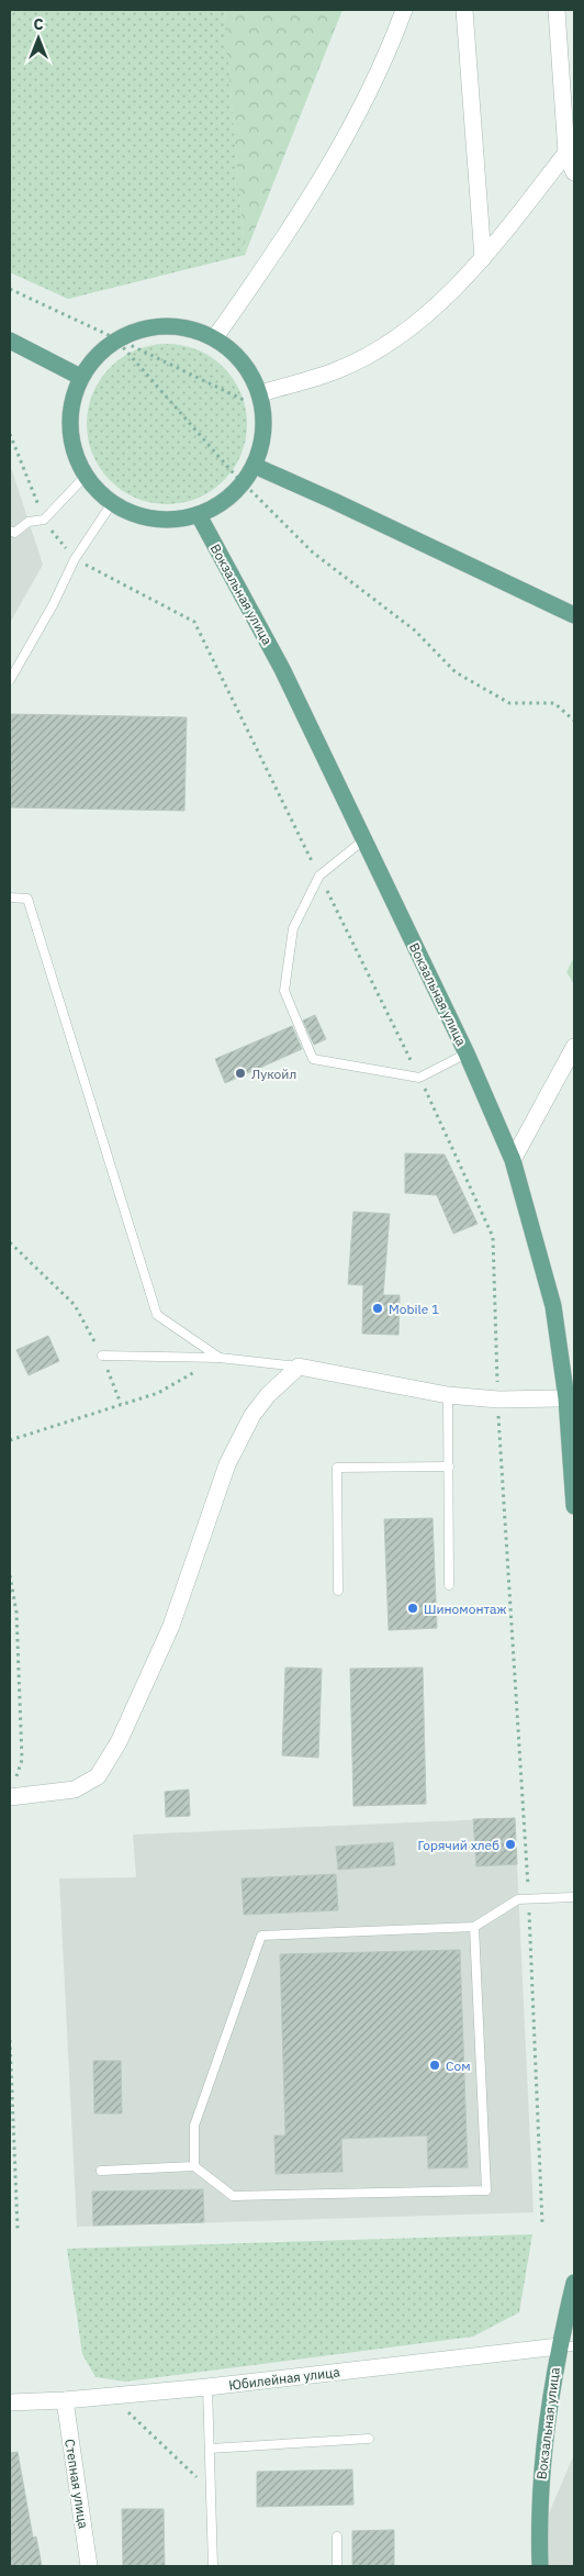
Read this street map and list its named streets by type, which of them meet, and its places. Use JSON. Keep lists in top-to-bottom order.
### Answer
{
  "streets": {
    "main road": ["Вокзальная улица"],
    "street": ["Юбилейная улица", "Степная улица"]
  },
  "crossings": [
    ["Вокзальная улица", "Юбилейная улица"],
    ["Юбилейная улица", "Степная улица"]
  ],
  "places": [
    "Лукойл",
    "Mobile 1",
    "Шиномонтаж",
    "Горячий хлеб",
    "Сом"
  ],
  "north": "top"
}
